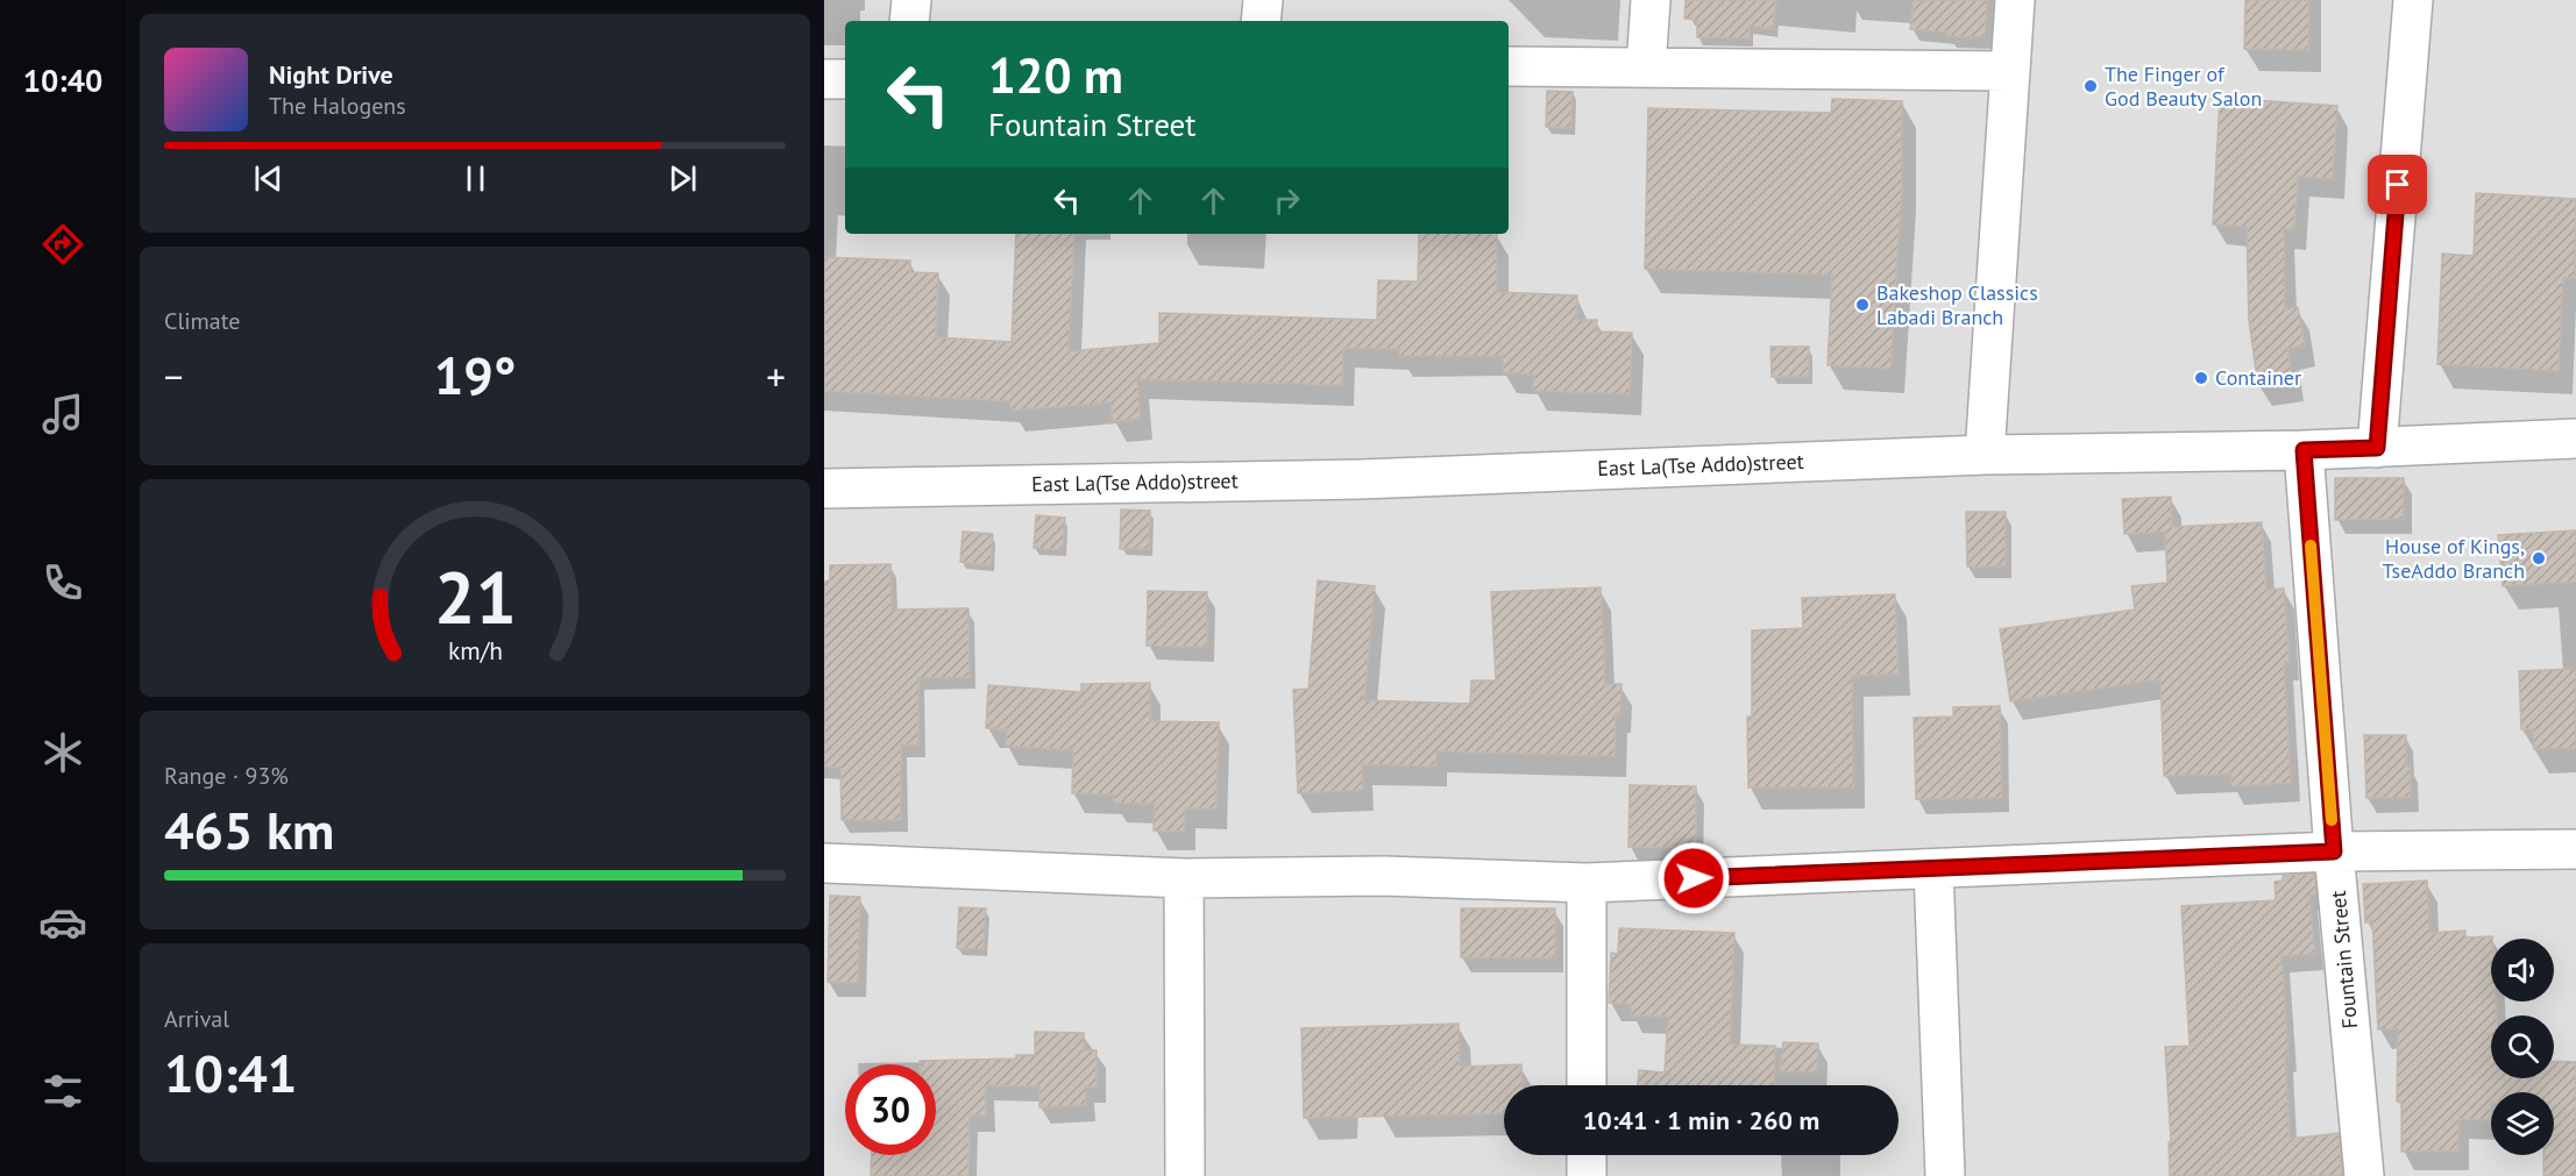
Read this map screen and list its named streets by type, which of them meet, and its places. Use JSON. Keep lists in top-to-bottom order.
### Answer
{
  "streets": {
    "street": ["East La(Tse Addo)street", "Fountain Street"]
  },
  "crossings": [
    ["East La(Tse Addo)street", "Fountain Street"]
  ],
  "places": [
    "The Finger of God Beauty Salon",
    "Bakeshop Classics Labadi Branch",
    "Container",
    "House of Kings, TseAddo Branch"
  ],
  "page": {
    "tabs": "10:40",
    "turn": ["120 m", "Fountain Street"],
    "song": ["Night Drive", "The Halogens"],
    "tile": [
      "Climate",
      ["Range · 93%", "465 km"],
      ["Arrival", "10:41"]
    ],
    "heat": ["−", "19°", "+"],
    "limit": "30",
    "trip": "10:41 · 1 min · 260 m",
    "gauge": ["21", "km/h"]
  }
}
